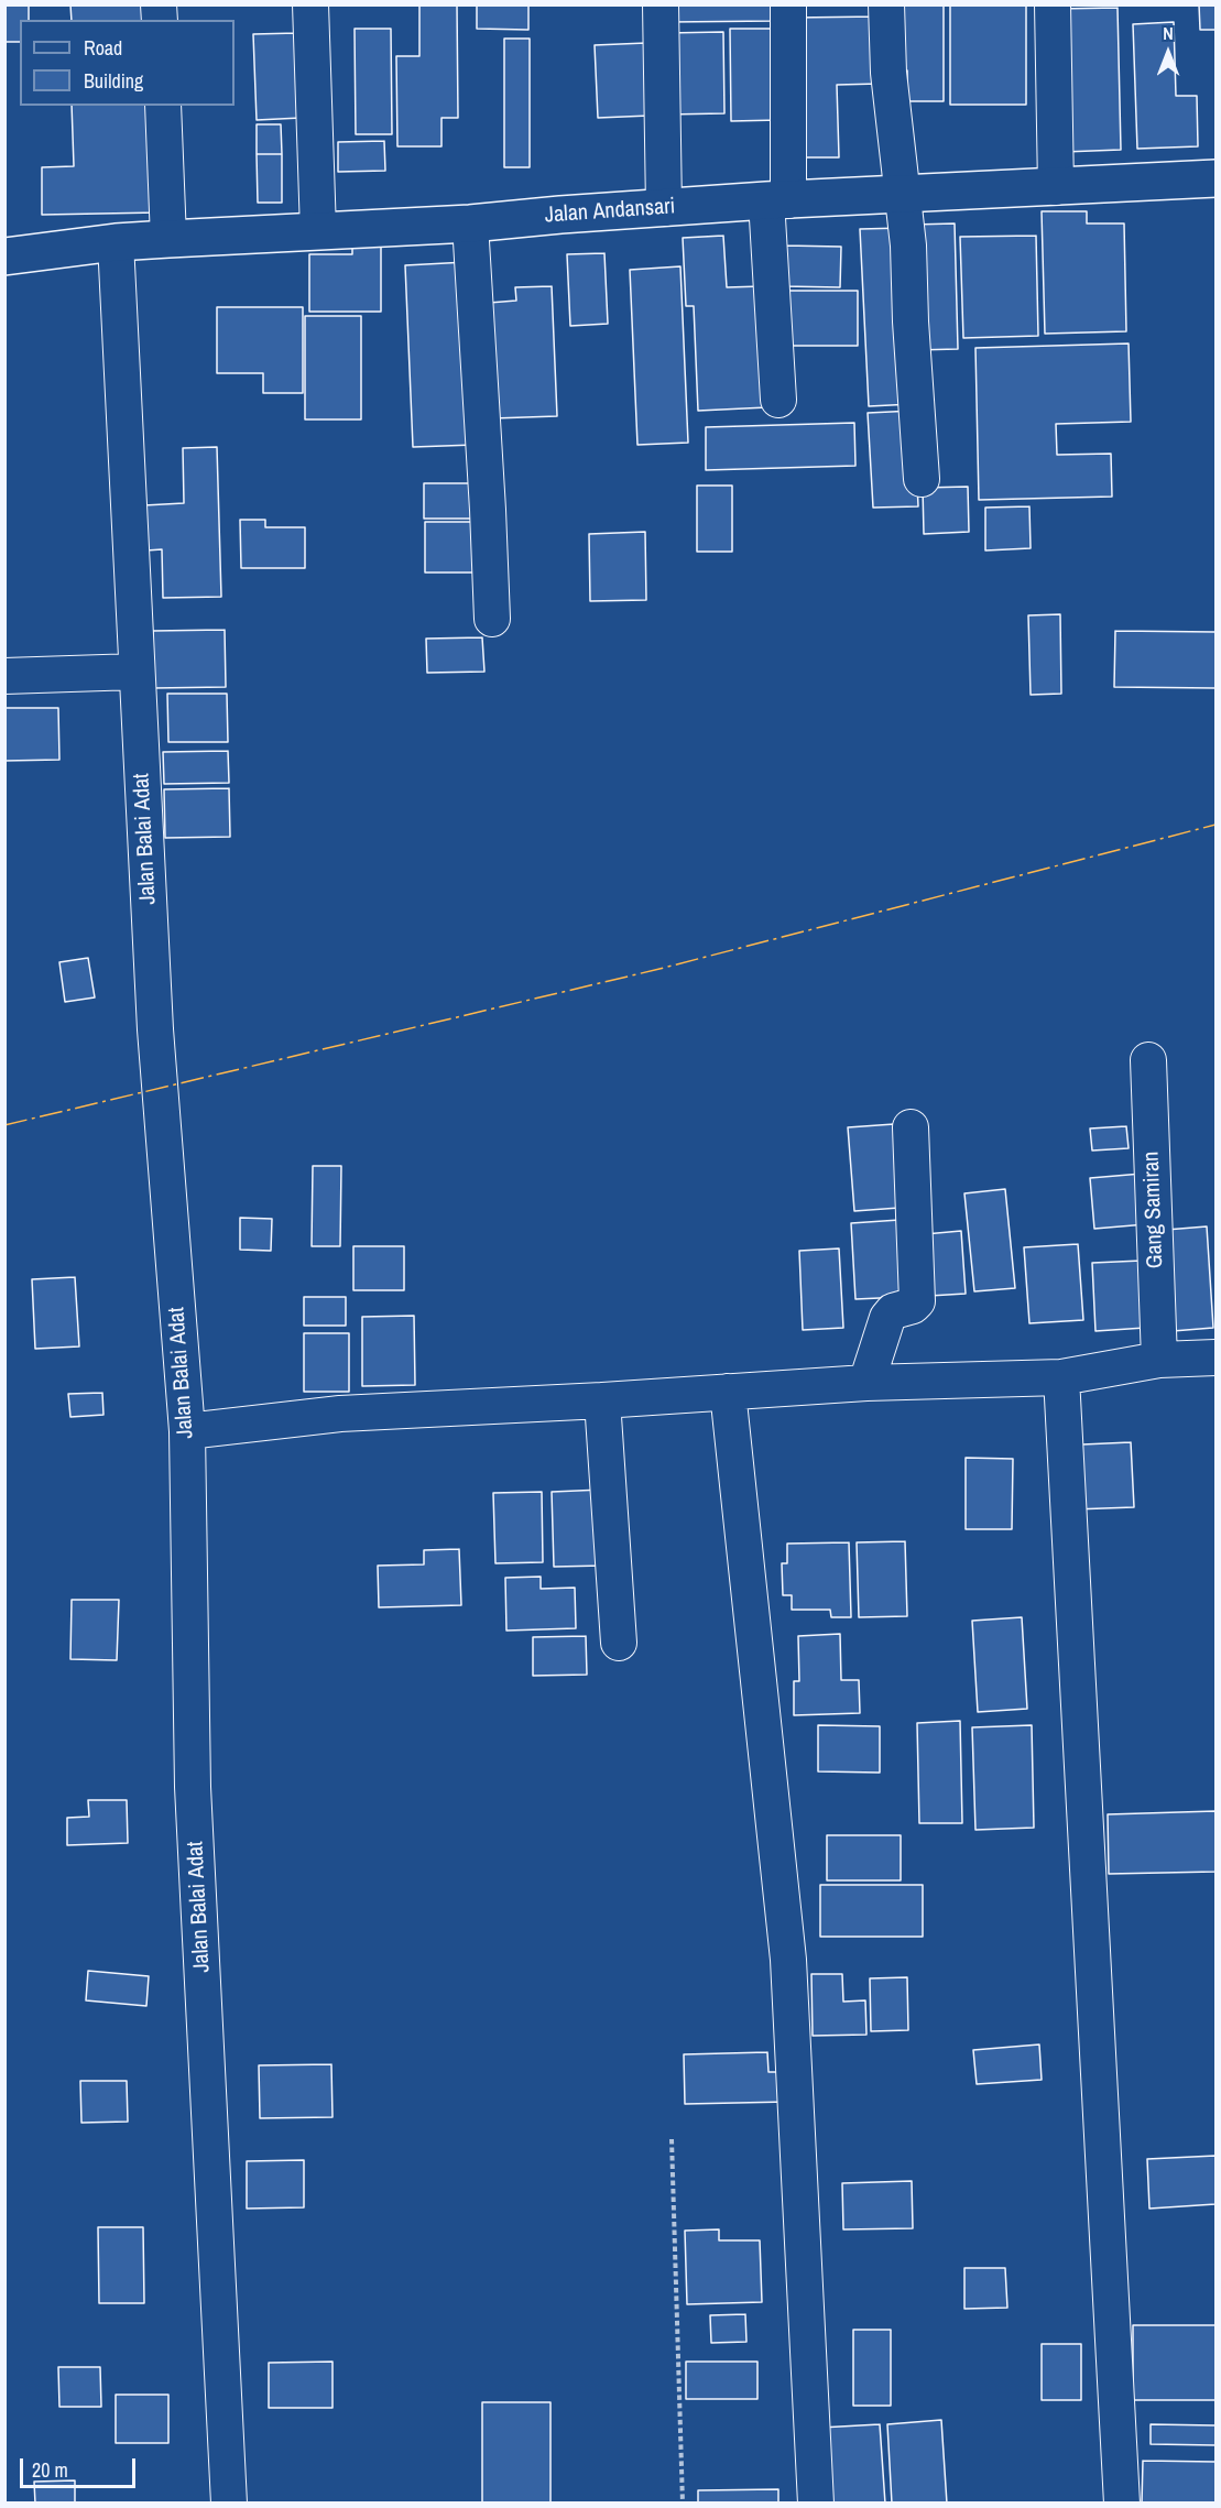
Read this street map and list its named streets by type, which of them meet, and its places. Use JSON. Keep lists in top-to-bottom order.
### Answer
{
  "streets": {
    "street": ["Jalan Andansari", "Jalan Balai Adat", "Gang Samiran"]
  },
  "crossings": [
    ["Jalan Andansari", "Jalan Balai Adat"]
  ],
  "legend": ["Road", "Building"],
  "scale_bar": "20 m",
  "north": "top"
}
